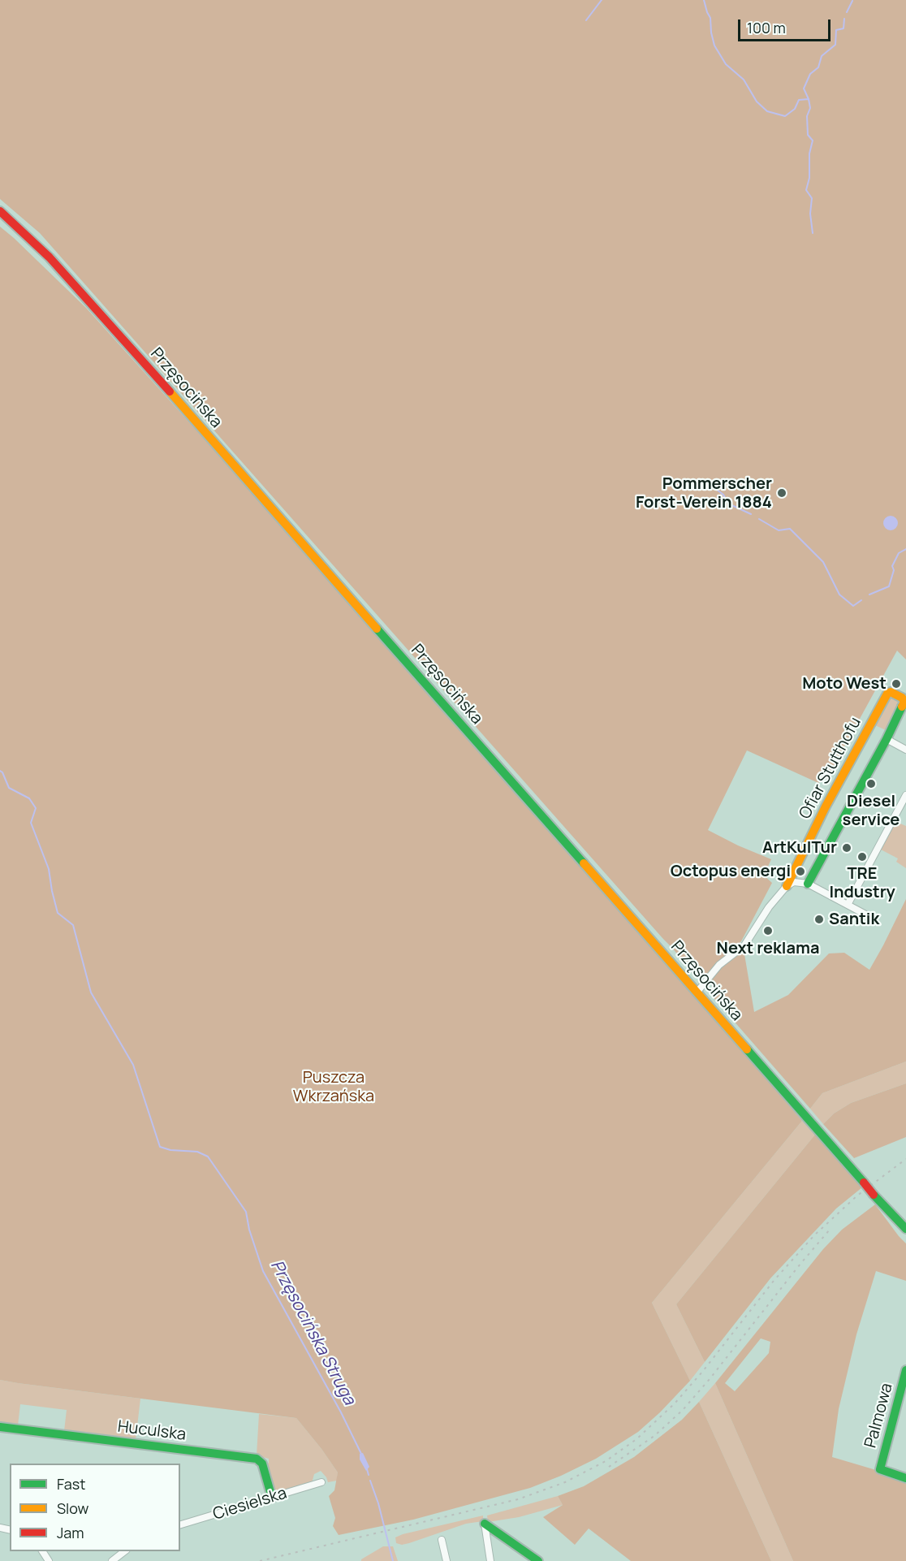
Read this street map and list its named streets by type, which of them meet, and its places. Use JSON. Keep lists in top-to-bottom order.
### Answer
{
  "streets": {
    "street": [
      "Przęsocińska",
      "Ofiar Stutthofu",
      "Palmowa",
      "Huculska",
      "Ciesielska"
    ]
  },
  "crossings": [
    ["Przęsocińska", "Ofiar Stutthofu"],
    ["Huculska", "Ciesielska"]
  ],
  "water": ["Przęsocińska Struga"],
  "parks": ["Puszcza Wkrzańska"],
  "places": [
    "Pommerscher Forst-Verein 1884",
    "Moto West",
    "Diesel service",
    "ArtKulTur",
    "TRE Industry",
    "Octopus energi",
    "Santik",
    "Next reklama"
  ],
  "legend": ["Fast", "Slow", "Jam"],
  "scale_bar": "100 m"
}
